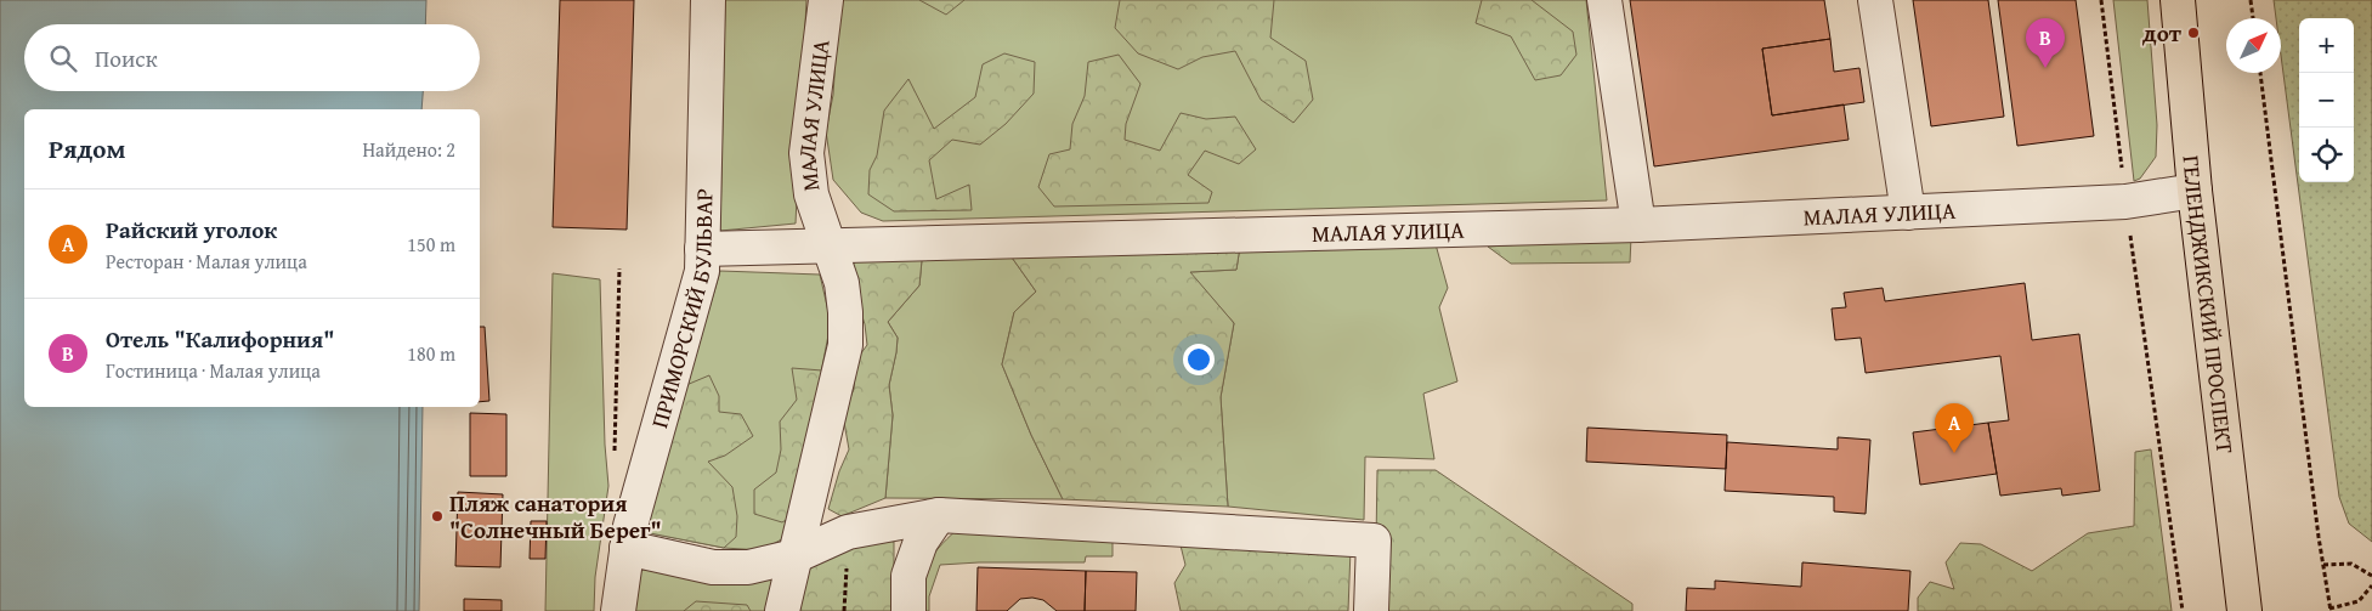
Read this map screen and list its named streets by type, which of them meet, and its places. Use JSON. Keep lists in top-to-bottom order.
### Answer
{
  "streets": {
    "main road": ["ГЕЛЕНДЖИКСКИЙ ПРОСПЕКТ"],
    "street": ["МАЛАЯ УЛИЦА", "ПРИМОРСКИЙ БУЛЬВАР"]
  },
  "crossings": [
    ["МАЛАЯ УЛИЦА", "ГЕЛЕНДЖИКСКИЙ ПРОСПЕКТ"]
  ],
  "places": ["дот", "Пляж санатория \"Солнечный Берег\""],
  "north": "top right",
  "page": {
    "map_buttons": ["+", "−"],
    "pins": ["B", "A"],
    "search": "Поиск",
    "heading": ["Рядом", "Найдено: 2"],
    "list": [
      {
        "mark": "A",
        "name": "Райский уголок",
        "note": "Ресторан · Малая улица",
        "value": "150 m"
      },
      {
        "mark": "B",
        "name": "Отель \"Калифорния\"",
        "note": "Гостиница · Малая улица",
        "value": "180 m"
      }
    ]
  }
}
